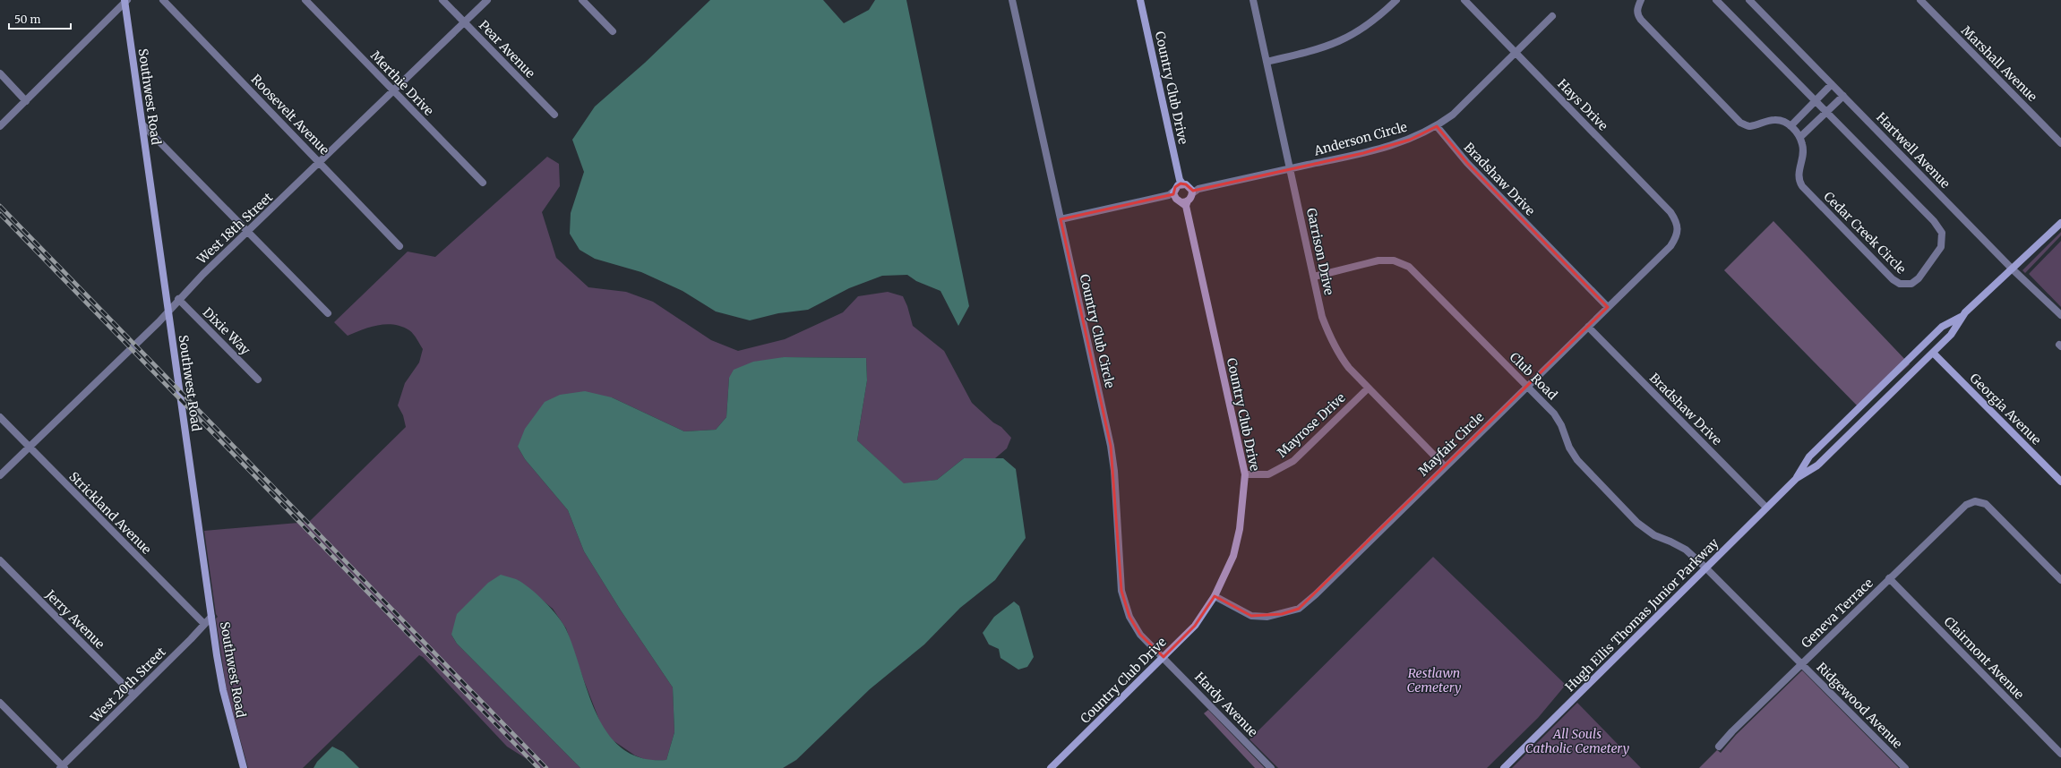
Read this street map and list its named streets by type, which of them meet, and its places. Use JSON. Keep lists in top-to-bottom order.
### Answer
{
  "streets": {
    "street": [
      "Pear Avenue",
      "Marshall Avenue",
      "Merthie Drive",
      "Country Club Drive",
      "Southwest Road",
      "Hays Drive",
      "Roosevelt Avenue",
      "Anderson Circle",
      "Hartwell Avenue",
      "Bradshaw Drive",
      "West 18th Street",
      "Cedar Creek Circle",
      "Garrison Drive",
      "Dixie Way",
      "Country Club Circle",
      "Club Road",
      "Georgia Avenue",
      "Mayrose Drive",
      "Mayfair Circle",
      "Strickland Avenue",
      "Geneva Terrace",
      "Hugh Ellis Thomas Junior Parkway",
      "Jerry Avenue",
      "Clairmont Avenue",
      "West 20th Street",
      "Hardy Avenue",
      "Ridgewood Avenue"
    ]
  },
  "crossings": [
    ["Pear Avenue", "West 18th Street"],
    ["Merthie Drive", "West 18th Street"],
    ["Country Club Drive", "Country Club Circle"],
    ["Country Club Drive", "Mayrose Drive"],
    ["Country Club Drive", "Mayfair Circle"],
    ["Country Club Drive", "Hardy Avenue"],
    ["Southwest Road", "West 18th Street"],
    ["Southwest Road", "West 20th Street"],
    ["Hays Drive", "Anderson Circle"],
    ["Hays Drive", "Mayfair Circle"],
    ["Roosevelt Avenue", "West 18th Street"],
    ["Anderson Circle", "Bradshaw Drive"],
    ["Anderson Circle", "Garrison Drive"],
    ["Hartwell Avenue", "Hugh Ellis Thomas Junior Parkway"],
    ["Bradshaw Drive", "Mayfair Circle"],
    ["Bradshaw Drive", "Hugh Ellis Thomas Junior Parkway"],
    ["West 18th Street", "Dixie Way"],
    ["West 18th Street", "Strickland Avenue"],
    ["Garrison Drive", "Club Road"],
    ["Garrison Drive", "Mayrose Drive"],
    ["Garrison Drive", "Mayfair Circle"],
    ["Country Club Circle", "Hardy Avenue"],
    ["Club Road", "Mayfair Circle"],
    ["Club Road", "Hugh Ellis Thomas Junior Parkway"],
    ["Club Road", "Ridgewood Avenue"],
    ["Georgia Avenue", "Hugh Ellis Thomas Junior Parkway"],
    ["Strickland Avenue", "West 20th Street"],
    ["Geneva Terrace", "Clairmont Avenue"],
    ["Geneva Terrace", "Ridgewood Avenue"],
    ["Hugh Ellis Thomas Junior Parkway", "Ridgewood Avenue"],
    ["Jerry Avenue", "West 20th Street"]
  ],
  "parks": ["Restlawn Cemetery", "All Souls Catholic Cemetery"],
  "scale_bar": "50 m"
}
